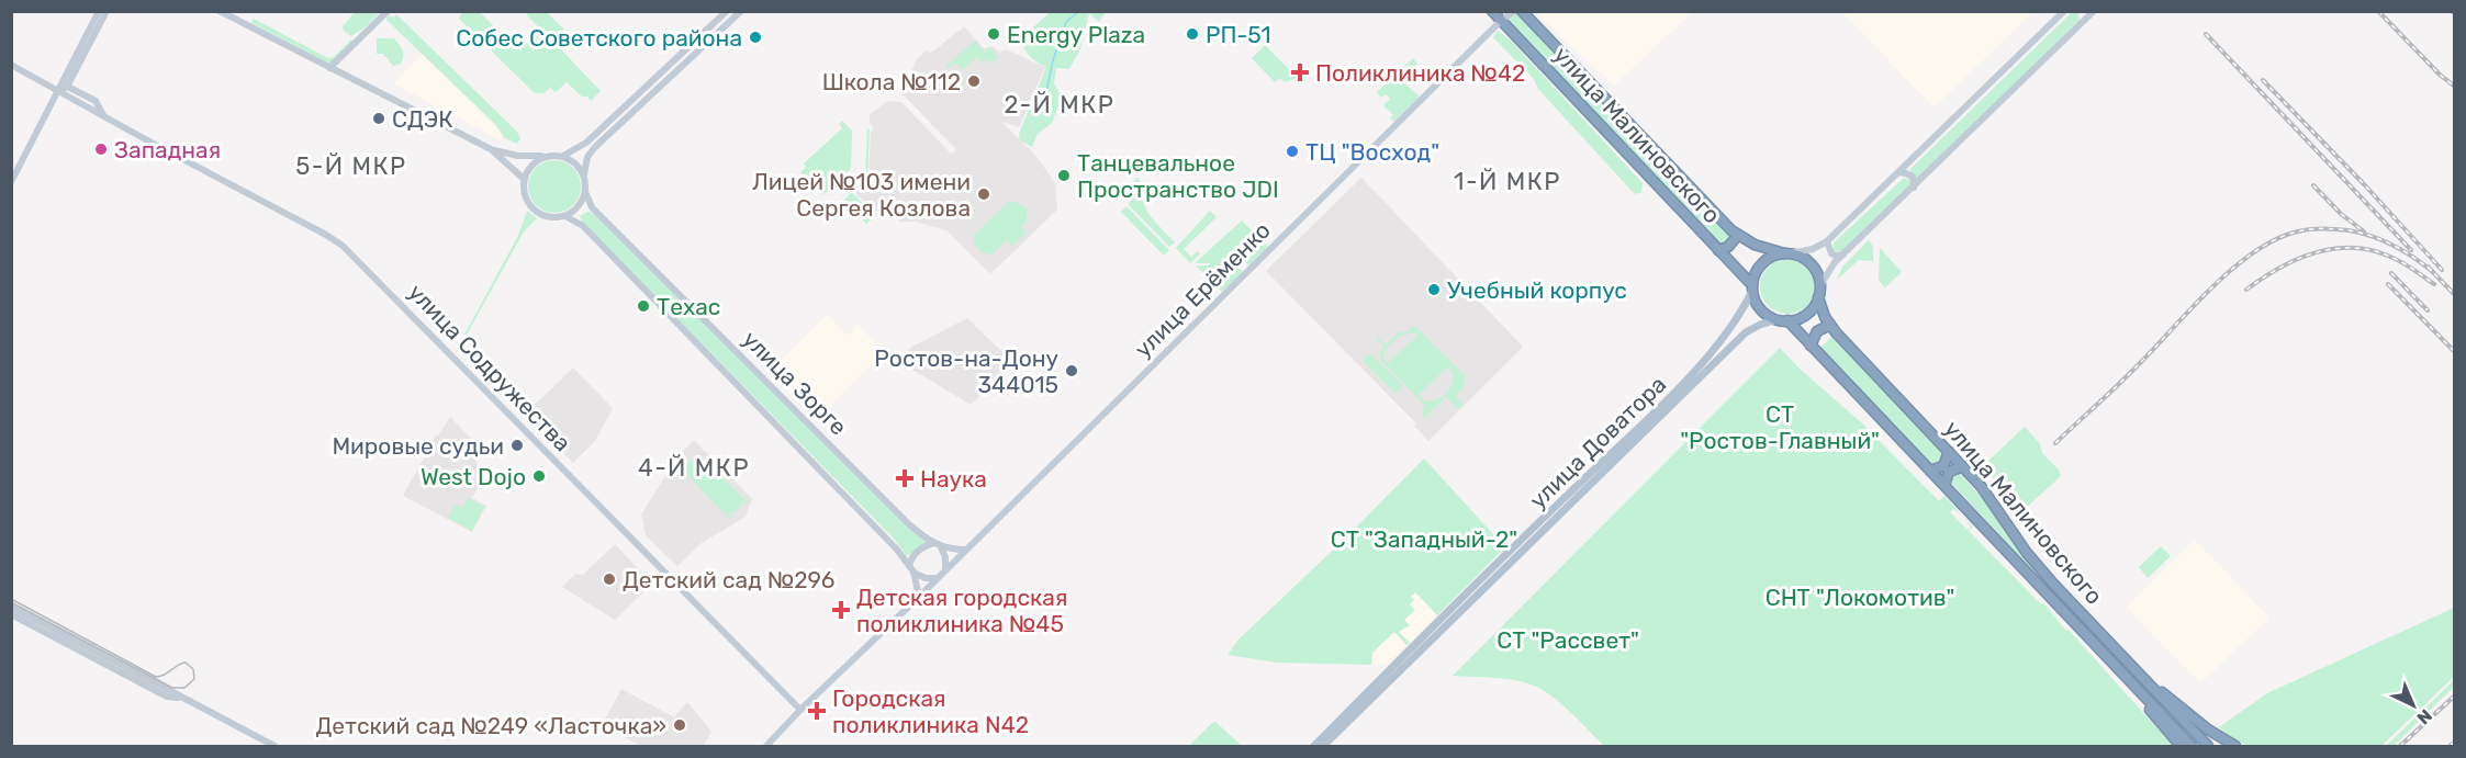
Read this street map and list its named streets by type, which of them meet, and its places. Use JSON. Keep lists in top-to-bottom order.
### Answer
{
  "streets": {
    "highway": ["улица Малиновского"],
    "main road": [
      "улица Ерёменко",
      "улица Содружества",
      "улица Зорге",
      "улица Доватора"
    ]
  },
  "crossings": [
    ["улица Малиновского", "улица Ерёменко"],
    ["улица Малиновского", "улица Доватора"],
    ["улица Ерёменко", "улица Содружества"],
    ["улица Ерёменко", "улица Зорге"]
  ],
  "districts": [
    "2-Й МКР",
    "5-Й МКР",
    "1-Й МКР",
    "4-Й МКР"
  ],
  "parks": [
    "СТ \"Ростов-Главный\"",
    "СТ \"Западный-2\"",
    "СНТ \"Локомотив\"",
    "СТ \"Рассвет\""
  ],
  "places": {
    "other": [
      "Energy Plaza",
      "РП-51",
      "Собес Советского района",
      "Школа №112",
      "СДЭК",
      "Западная",
      "ТЦ \"Восход\"",
      "Танцевальное Пространство JDI",
      "Лицей №103 имени Сергея Козлова",
      "Учебный корпус",
      "Техас",
      "Ростов-на-Дону 344015",
      "Мировые судьи",
      "West Dojo",
      "Детский сад №296",
      "Детский сад №249 «Ласточка»"
    ],
    "health": [
      "Поликлиника №42",
      "Наука",
      "Детская городская поликлиника №45",
      "Городская поликлиника N42"
    ]
  },
  "north": "bottom right"
}
